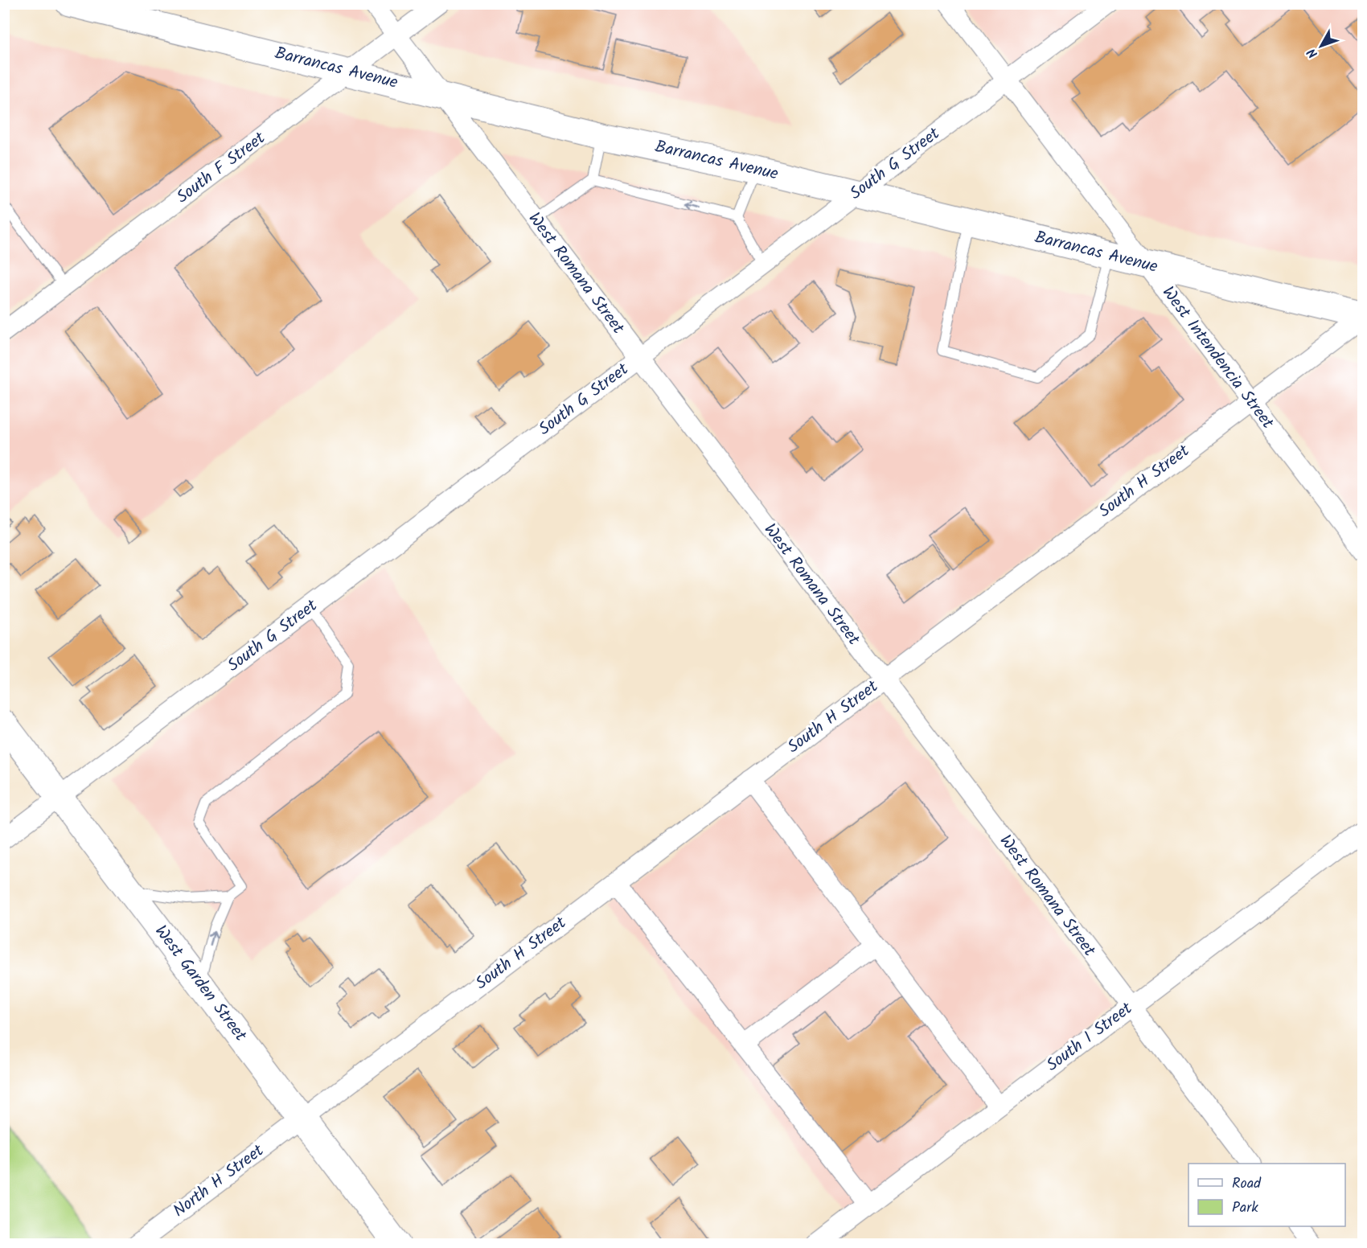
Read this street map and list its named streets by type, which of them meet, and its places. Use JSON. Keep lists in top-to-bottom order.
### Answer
{
  "streets": {
    "main road": ["Barrancas Avenue", "West Garden Street"],
    "street": [
      "South G Street",
      "South F Street",
      "West Romana Street",
      "West Intendencia Street",
      "South H Street",
      "South I Street",
      "North H Street"
    ]
  },
  "crossings": [
    ["Barrancas Avenue", "South G Street"],
    ["Barrancas Avenue", "South F Street"],
    ["Barrancas Avenue", "West Romana Street"],
    ["Barrancas Avenue", "West Intendencia Street"],
    ["Barrancas Avenue", "South H Street"],
    ["South G Street", "West Romana Street"],
    ["South G Street", "West Intendencia Street"],
    ["South G Street", "West Garden Street"],
    ["South F Street", "West Romana Street"],
    ["West Romana Street", "South H Street"],
    ["West Romana Street", "South I Street"],
    ["West Intendencia Street", "South H Street"],
    ["South H Street", "West Garden Street"],
    ["South H Street", "North H Street"],
    ["West Garden Street", "North H Street"]
  ],
  "legend": ["Road", "Park"],
  "north": "bottom left"
}
